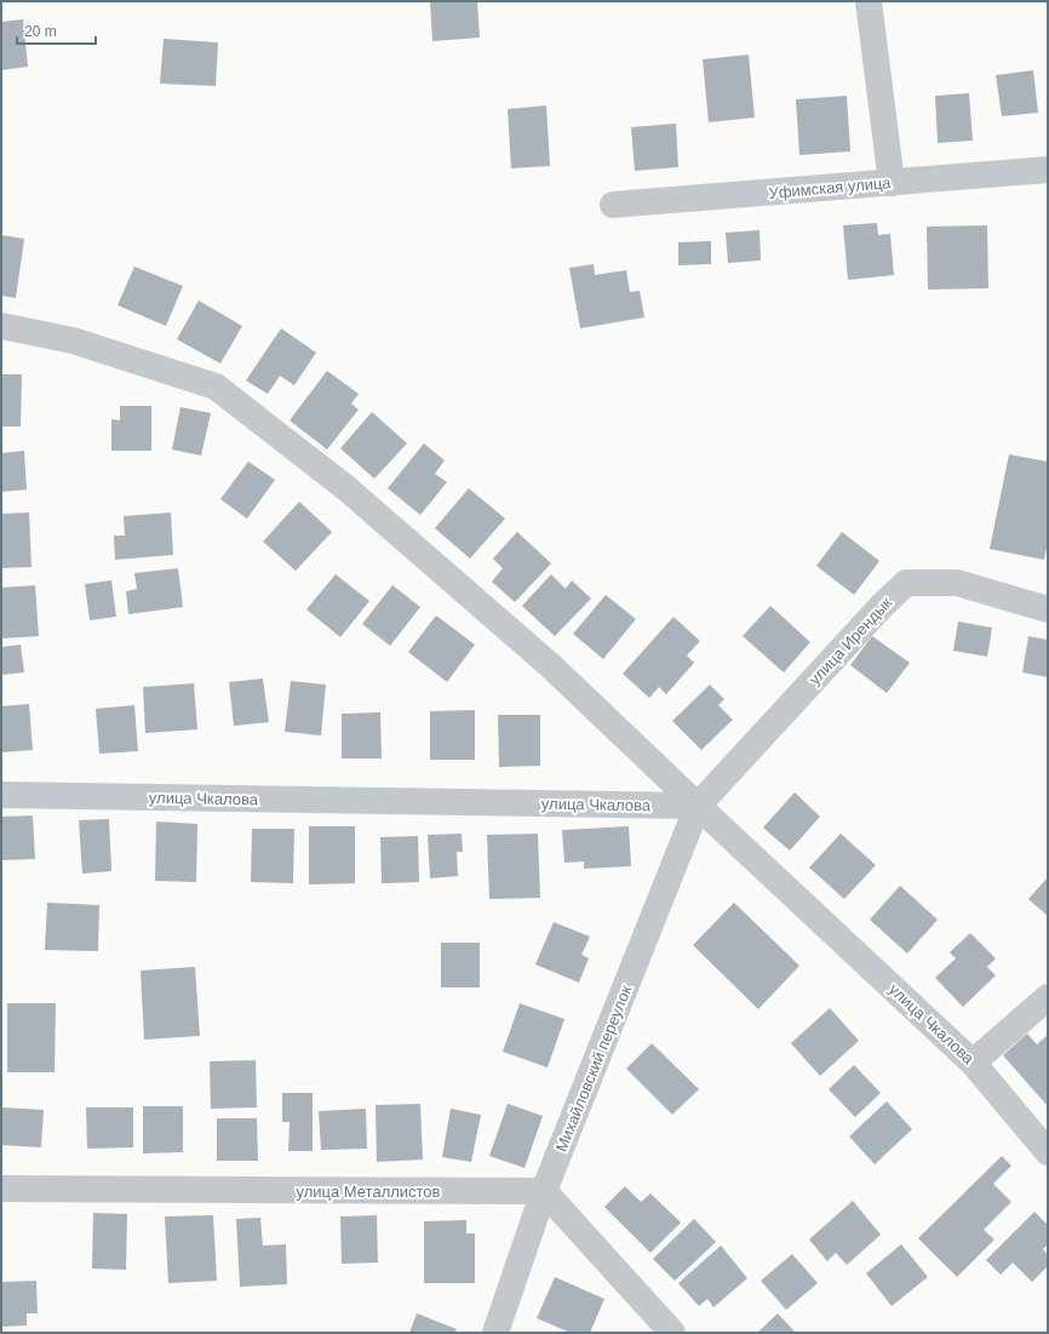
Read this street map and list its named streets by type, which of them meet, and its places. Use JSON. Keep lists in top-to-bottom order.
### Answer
{
  "streets": {
    "street": [
      "Уфимская улица",
      "улица Ирендык",
      "улица Чкалова",
      "Михайловский переулок",
      "улица Металлистов"
    ]
  },
  "crossings": [
    ["улица Ирендык", "улица Чкалова"],
    ["улица Ирендык", "Михайловский переулок"],
    ["улица Чкалова", "Михайловский переулок"],
    ["Михайловский переулок", "улица Металлистов"]
  ],
  "scale_bar": "20 m"
}
